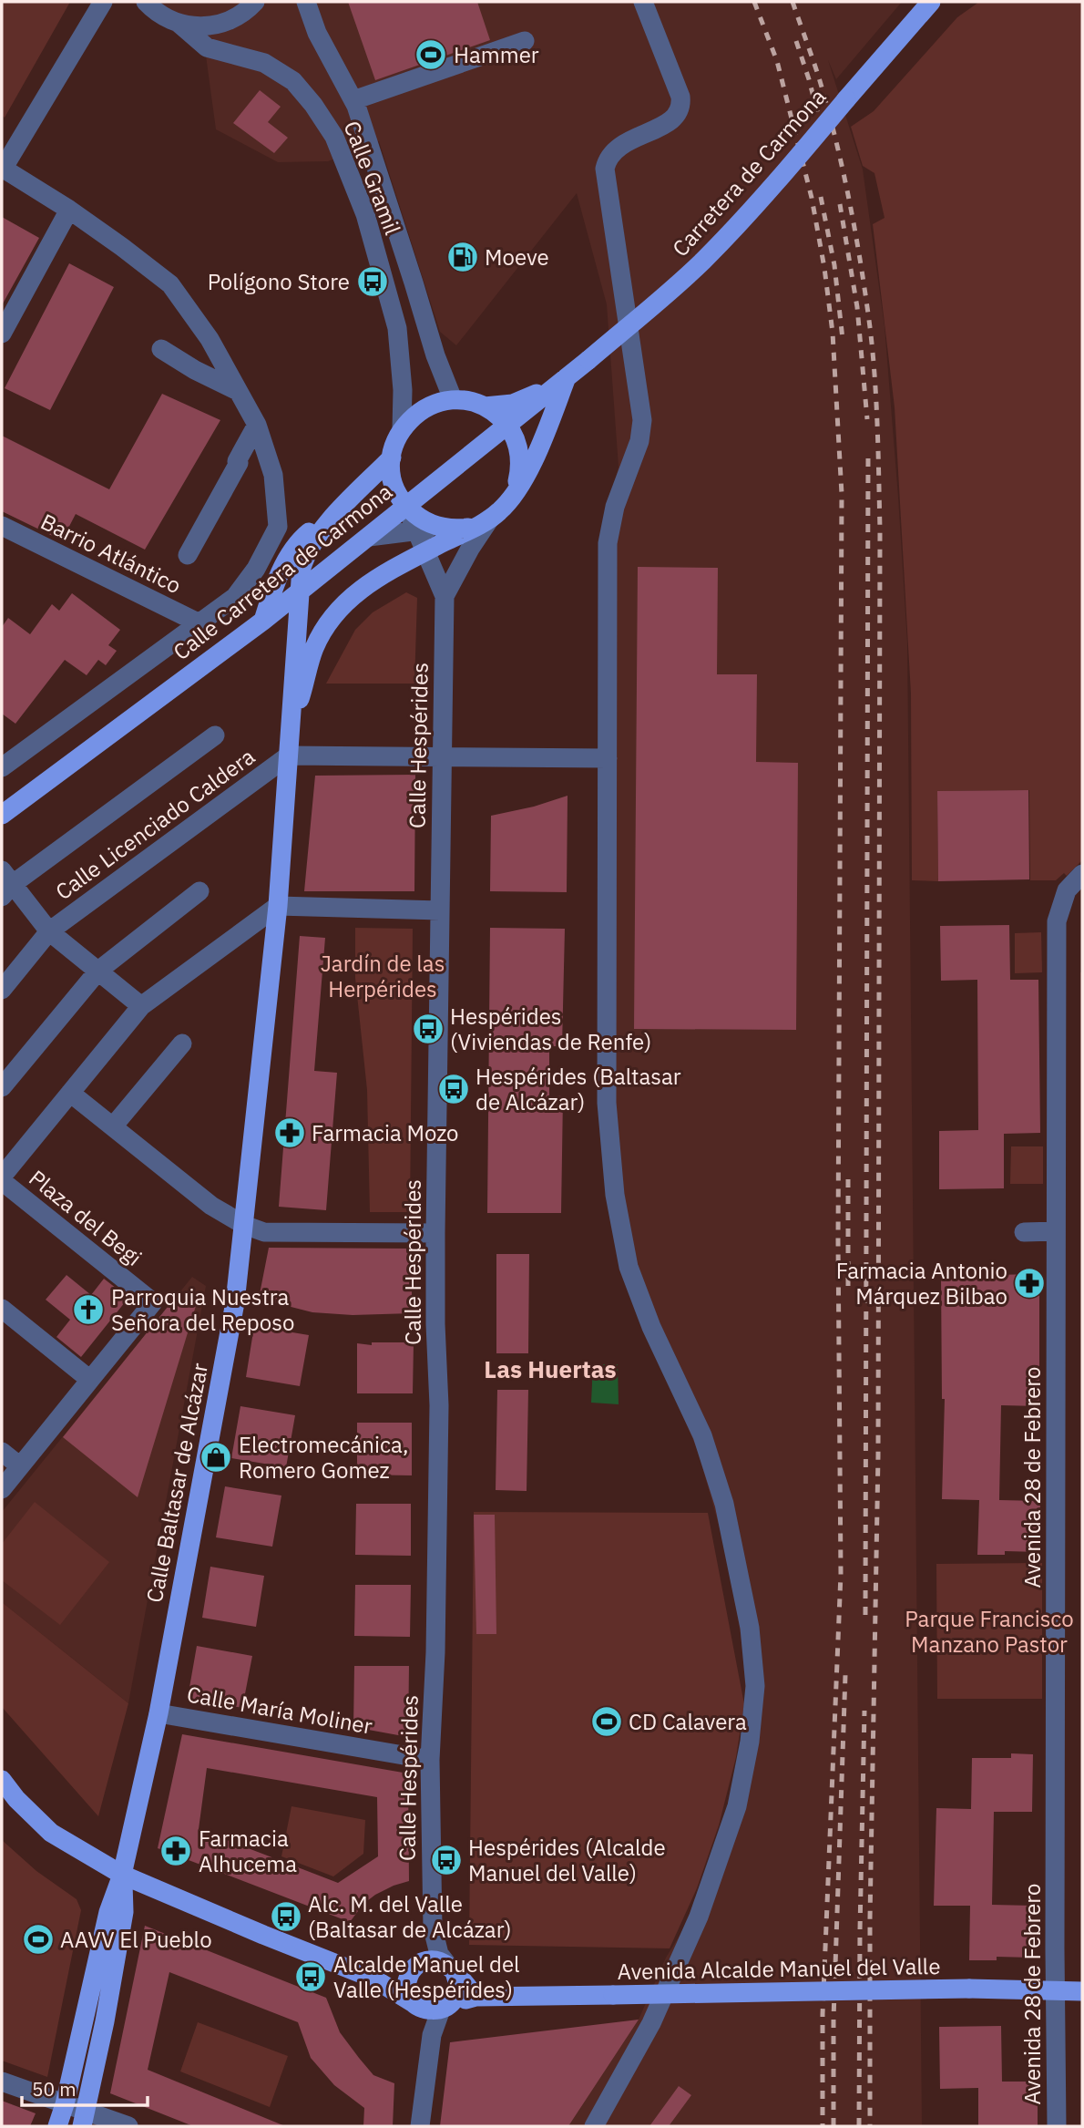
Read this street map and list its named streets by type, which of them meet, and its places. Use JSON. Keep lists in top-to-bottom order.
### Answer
{
  "streets": {
    "main road": [
      "Carretera de Carmona",
      "Calle Carretera de Carmona",
      "Calle Baltasar de Alcázar",
      "Avenida Alcalde Manuel del Valle"
    ],
    "street": [
      "Calle Gramil",
      "Barrio Atlántico",
      "Calle Hespérides",
      "Calle Licenciado Caldera",
      "Plaza del Begi",
      "Avenida 28 de Febrero",
      "Calle María Moliner"
    ]
  },
  "crossings": [
    ["Carretera de Carmona", "Calle Carretera de Carmona"],
    ["Calle Hespérides", "Calle María Moliner"],
    ["Calle Hespérides", "Avenida Alcalde Manuel del Valle"],
    ["Calle Licenciado Caldera", "Calle Baltasar de Alcázar"],
    ["Avenida 28 de Febrero", "Avenida Alcalde Manuel del Valle"],
    ["Calle Baltasar de Alcázar", "Calle María Moliner"]
  ],
  "districts": ["Las Huertas"],
  "parks": ["Jardín de las Herpérides", "Parque Francisco Manzano Pastor"],
  "places": {
    "sports": ["Hammer", "CD Calavera", "AAVV El Pueblo"],
    "fuel station": ["Moeve"],
    "bus stop": [
      "Polígono Store",
      "Hespérides (Viviendas de Renfe)",
      "Hespérides (Baltasar de Alcázar)",
      "Hespérides (Alcalde Manuel del Valle)",
      "Alc. M. del Valle (Baltasar de Alcázar)",
      "Alcalde Manuel del Valle (Hespérides)"
    ],
    "pharmacy": ["Farmacia Mozo", "Farmacia Antonio Márquez Bilbao", "Farmacia Alhucema"],
    "church": ["Parroquia Nuestra Señora del Reposo"],
    "shop": ["Electromecánica, Romero Gomez"]
  },
  "scale_bar": "50 m"
}
